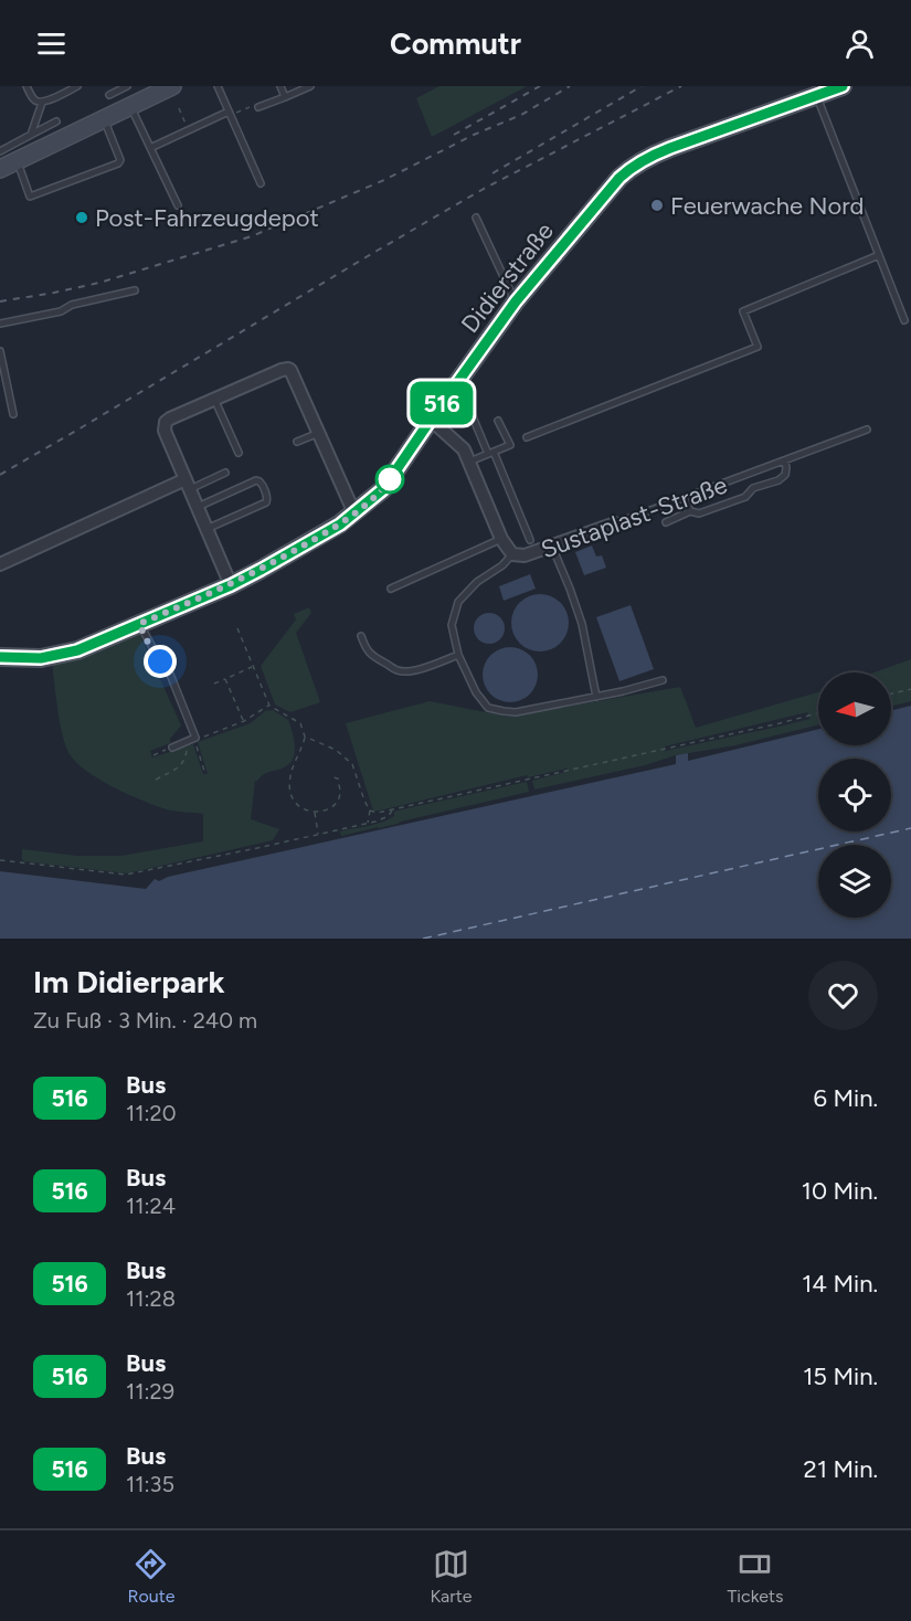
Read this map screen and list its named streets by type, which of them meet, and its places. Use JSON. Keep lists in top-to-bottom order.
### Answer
{
  "streets": {
    "street": ["Didierstraße", "Sustaplast-Straße"]
  },
  "crossings": [
    ["Didierstraße", "Sustaplast-Straße"]
  ],
  "places": ["Feuerwache Nord", "Post-Fahrzeugdepot"],
  "lines": ["bus line 516"],
  "north": "left",
  "page": {
    "header": "Commutr",
    "on_map": "516",
    "heading": ["Im Didierpark", "Zu Fuß · 3 Min. · 240 m"],
    "list": [
      {
        "mark": "516",
        "name": "Bus",
        "note": "11:20",
        "value": "6 Min."
      },
      {
        "mark": "516",
        "name": "Bus",
        "note": "11:24",
        "value": "10 Min."
      },
      {
        "mark": "516",
        "name": "Bus",
        "note": "11:28",
        "value": "14 Min."
      },
      {
        "mark": "516",
        "name": "Bus",
        "note": "11:29",
        "value": "15 Min."
      },
      {
        "mark": "516",
        "name": "Bus",
        "note": "11:35",
        "value": "21 Min."
      }
    ],
    "tabs": ["Route", "Karte", "Tickets"]
  }
}
